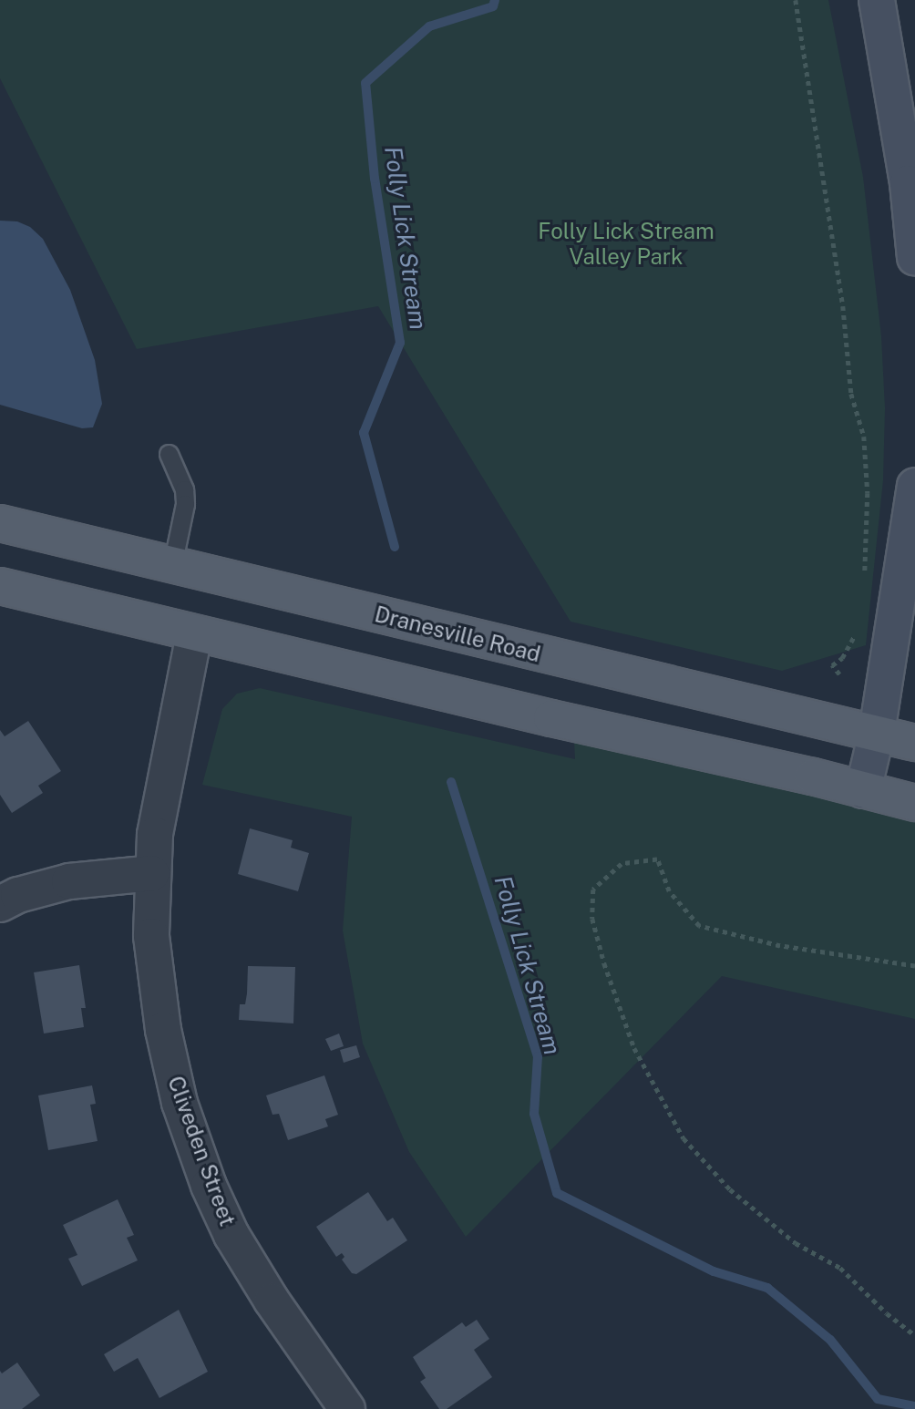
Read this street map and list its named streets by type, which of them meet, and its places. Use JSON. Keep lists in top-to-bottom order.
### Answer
{
  "streets": {
    "main road": ["Dranesville Road"],
    "street": ["Cliveden Street"]
  },
  "water": ["Folly Lick Stream"],
  "parks": ["Folly Lick Stream Valley Park"]
}
